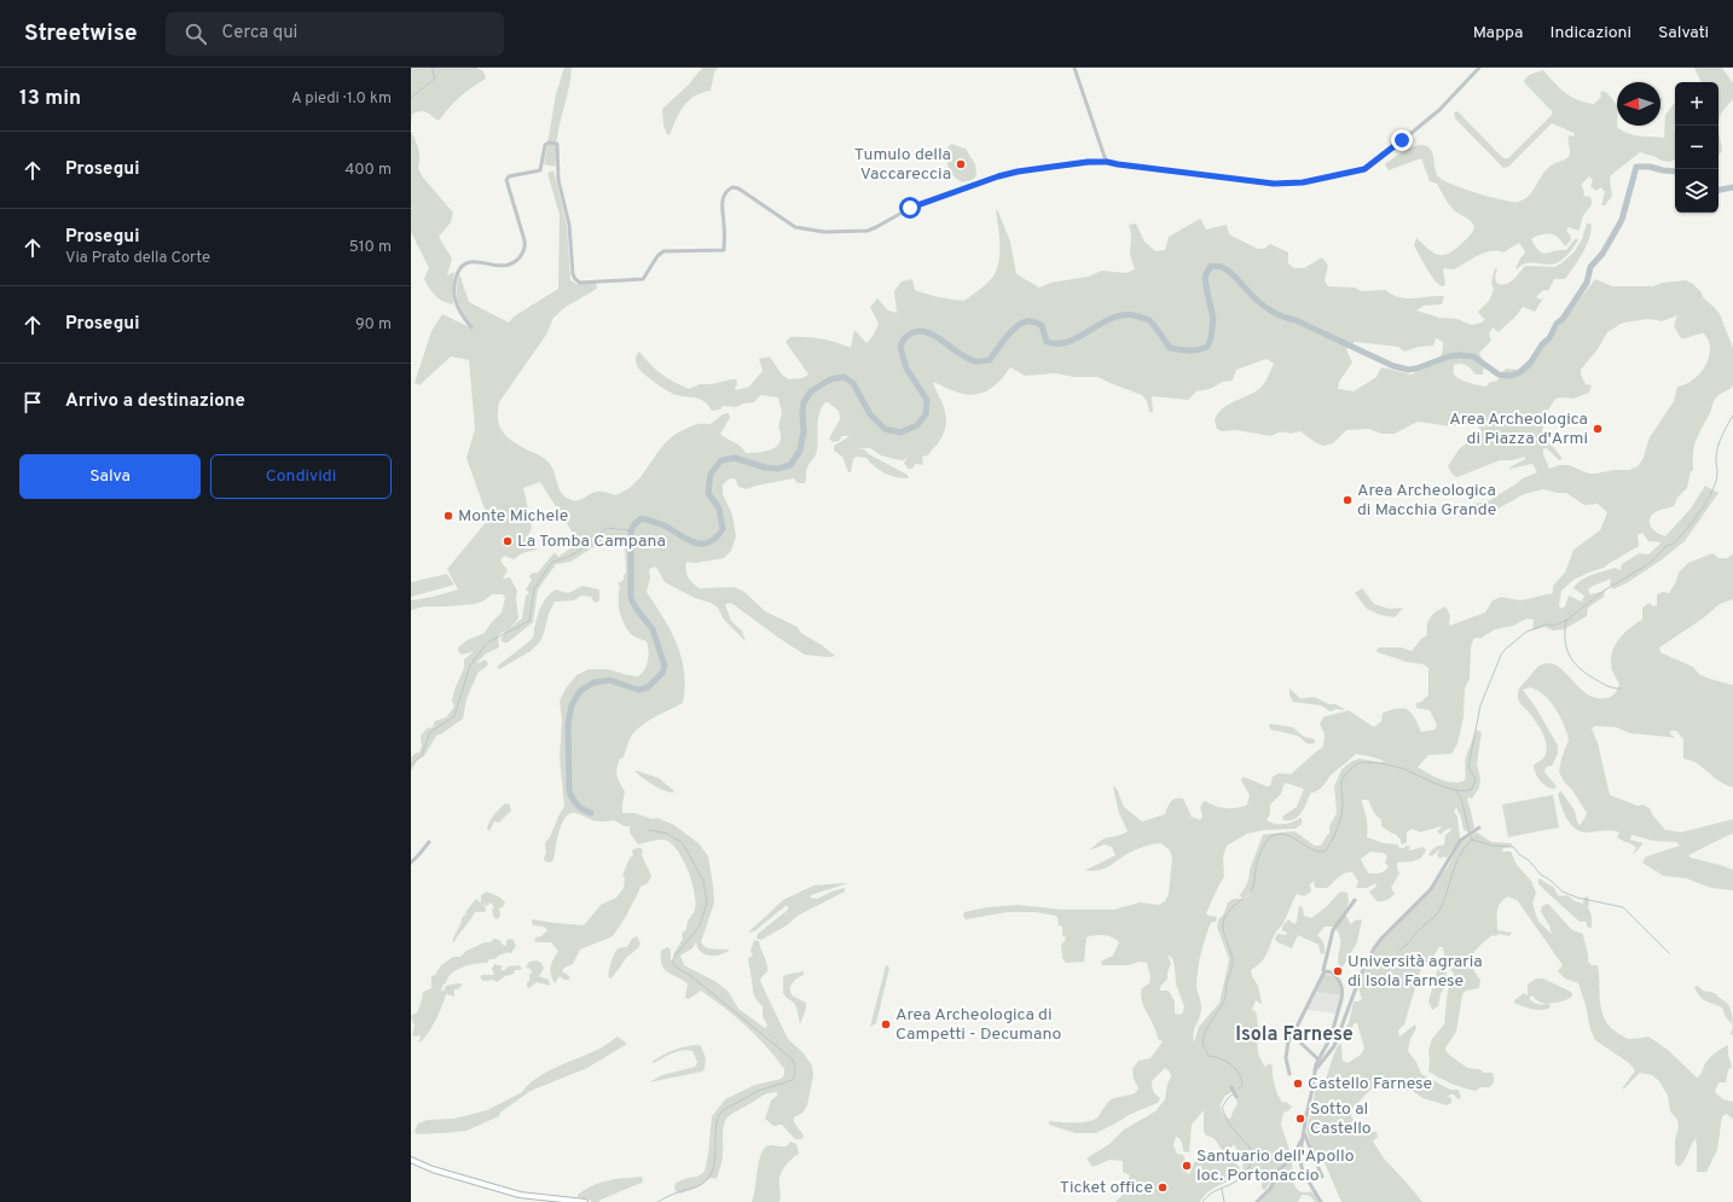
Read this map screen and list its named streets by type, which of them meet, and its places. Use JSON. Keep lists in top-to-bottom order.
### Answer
{
  "districts": ["Isola Farnese"],
  "places": [
    "Tumulo della Vaccareccia",
    "Area Archeologica di Piazza d'Armi",
    "Area Archeologica di Macchia Grande",
    "Monte Michele",
    "La Tomba Campana",
    "Università agraria di Isola Farnese",
    "Area Archeologica di Campetti - Decumano",
    "Castello Farnese",
    "Sotto al Castello",
    "Santuario dell'Apollo loc. Portonaccio",
    "Ticket office"
  ],
  "north": "left",
  "page": {
    "header": "Streetwise",
    "search": "Cerca qui",
    "nav": ["Mappa", "Indicazioni", "Salvati"],
    "heading": ["13 min", "A piedi · 1.0 km"],
    "map_buttons": ["+", "−"],
    "list": [
      ["Prosegui", "400 m"],
      ["Prosegui", "Via Prato della Corte", "510 m"],
      ["Prosegui", "90 m"],
      "Arrivo a destinazione"
    ],
    "buttons": ["Salva", "Condividi"]
  }
}
